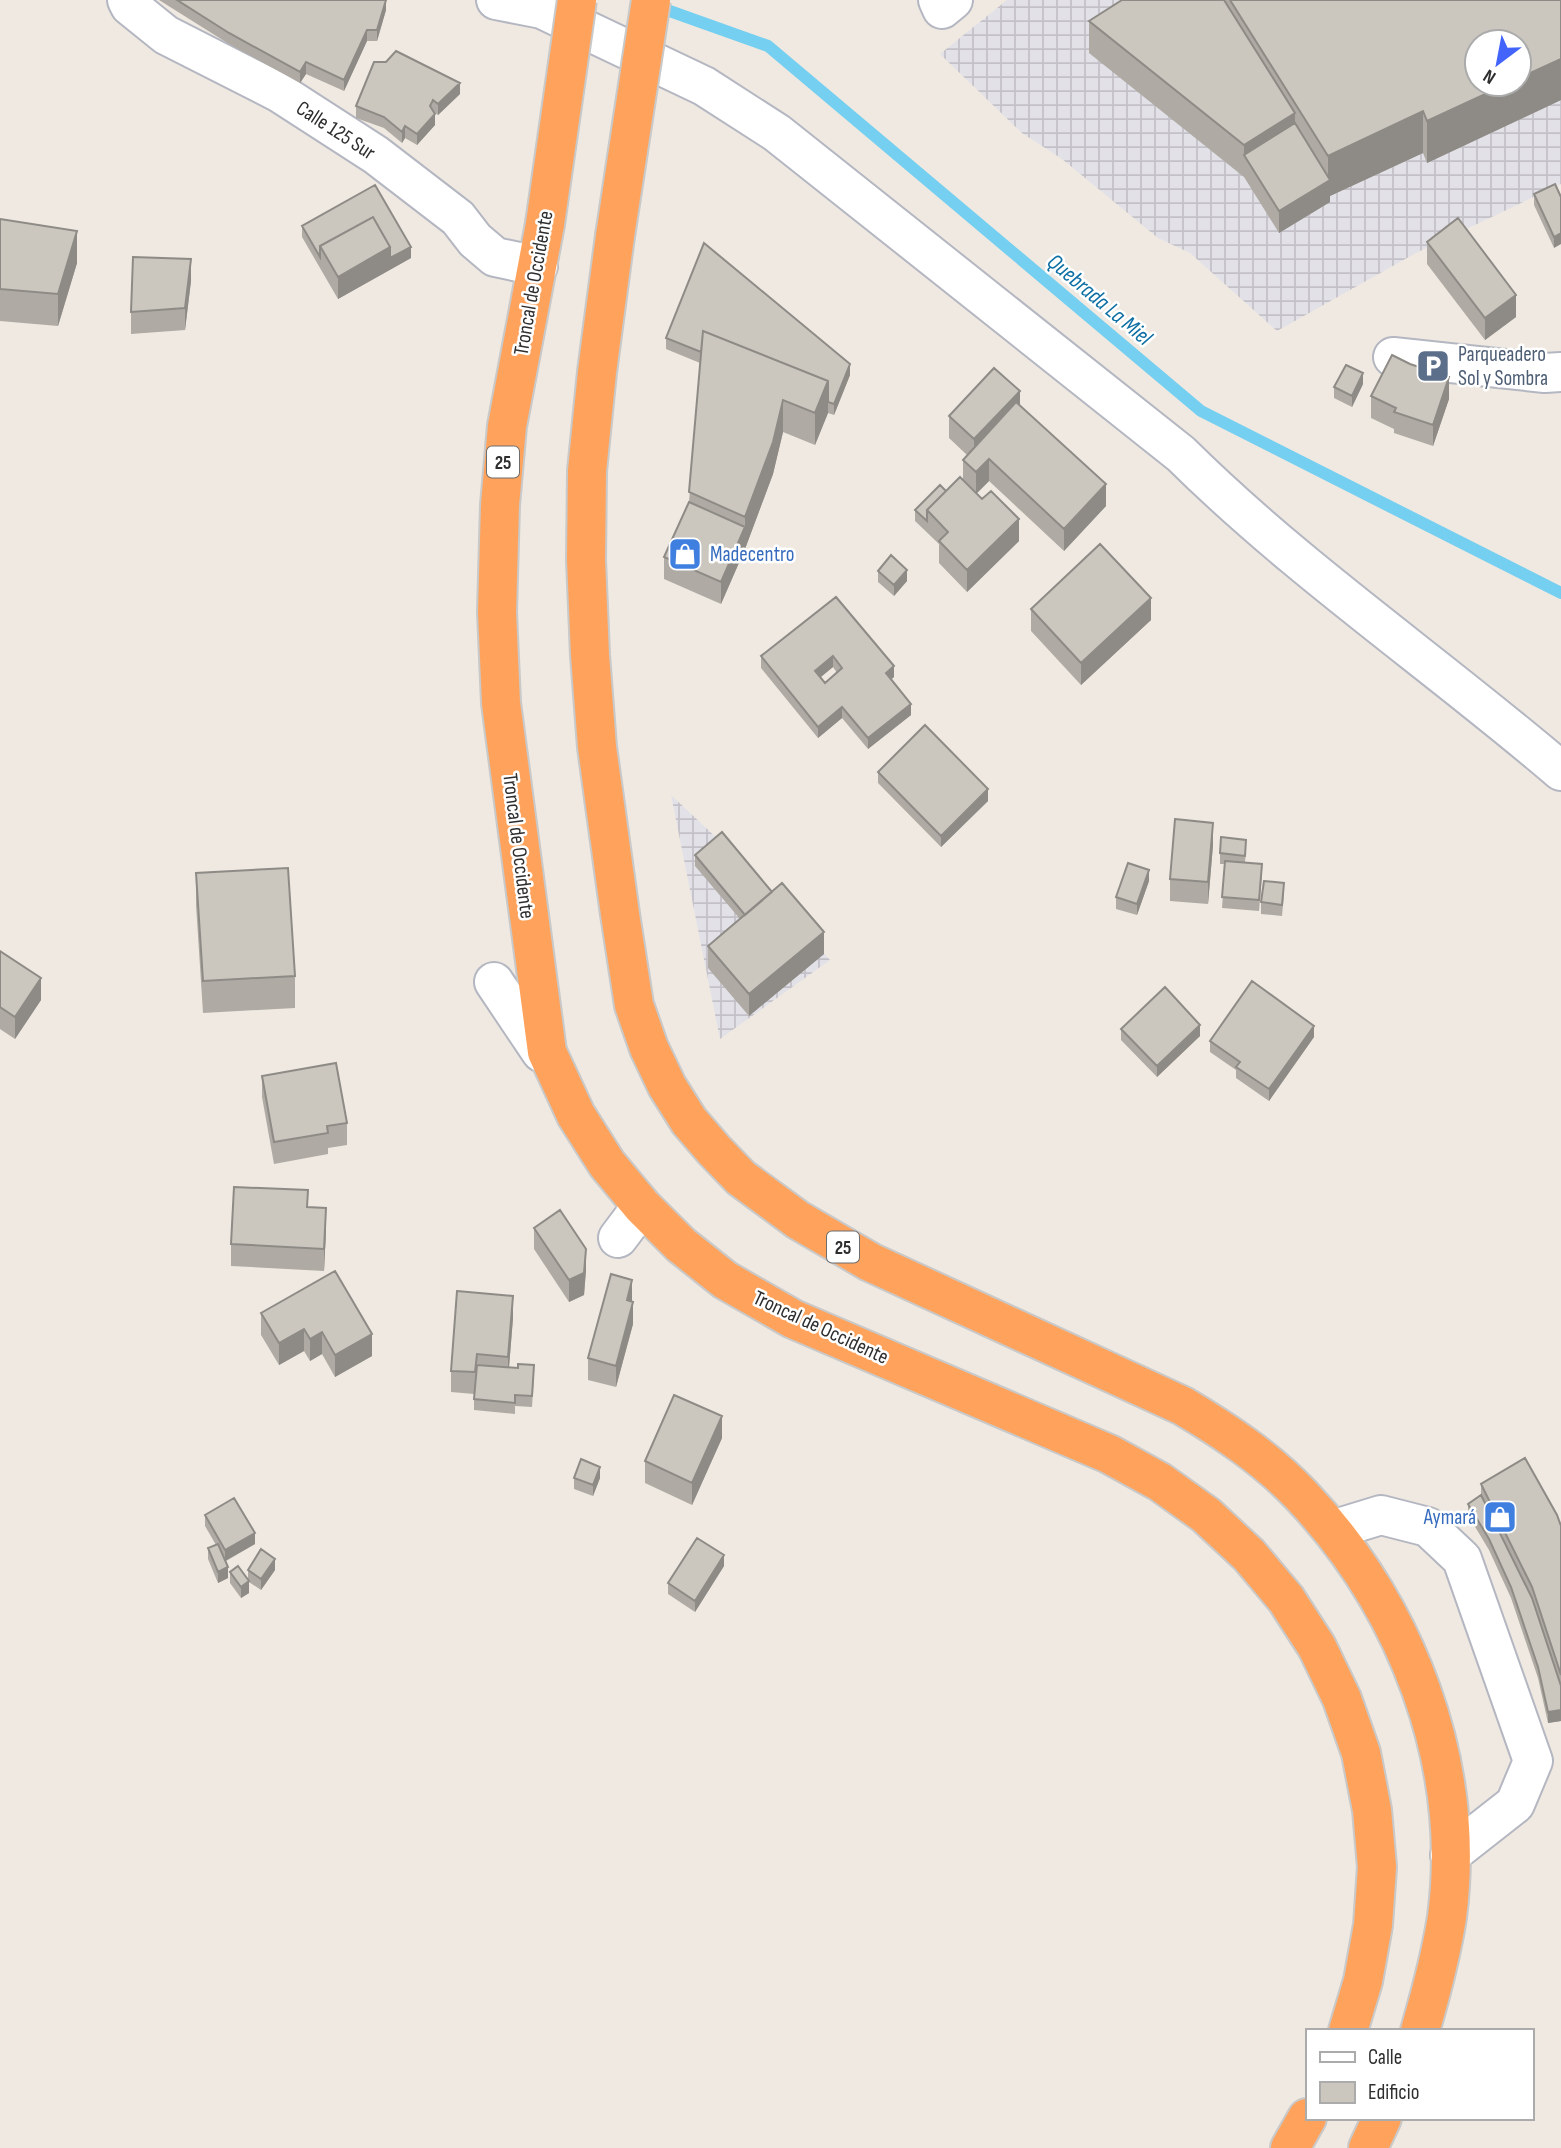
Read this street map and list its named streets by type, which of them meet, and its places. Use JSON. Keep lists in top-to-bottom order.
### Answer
{
  "streets": {
    "highway": ["Troncal de Occidente", "25"],
    "street": ["Calle 125 Sur"]
  },
  "crossings": [
    ["Calle 125 Sur", "Troncal de Occidente"]
  ],
  "water": ["Quebrada La Miel"],
  "places": {
    "parking": ["Parqueadero Sol y Sombra"],
    "shop": ["Madecentro", "Aymará"]
  },
  "legend": ["Calle", "Edificio"],
  "north": "bottom left"
}
